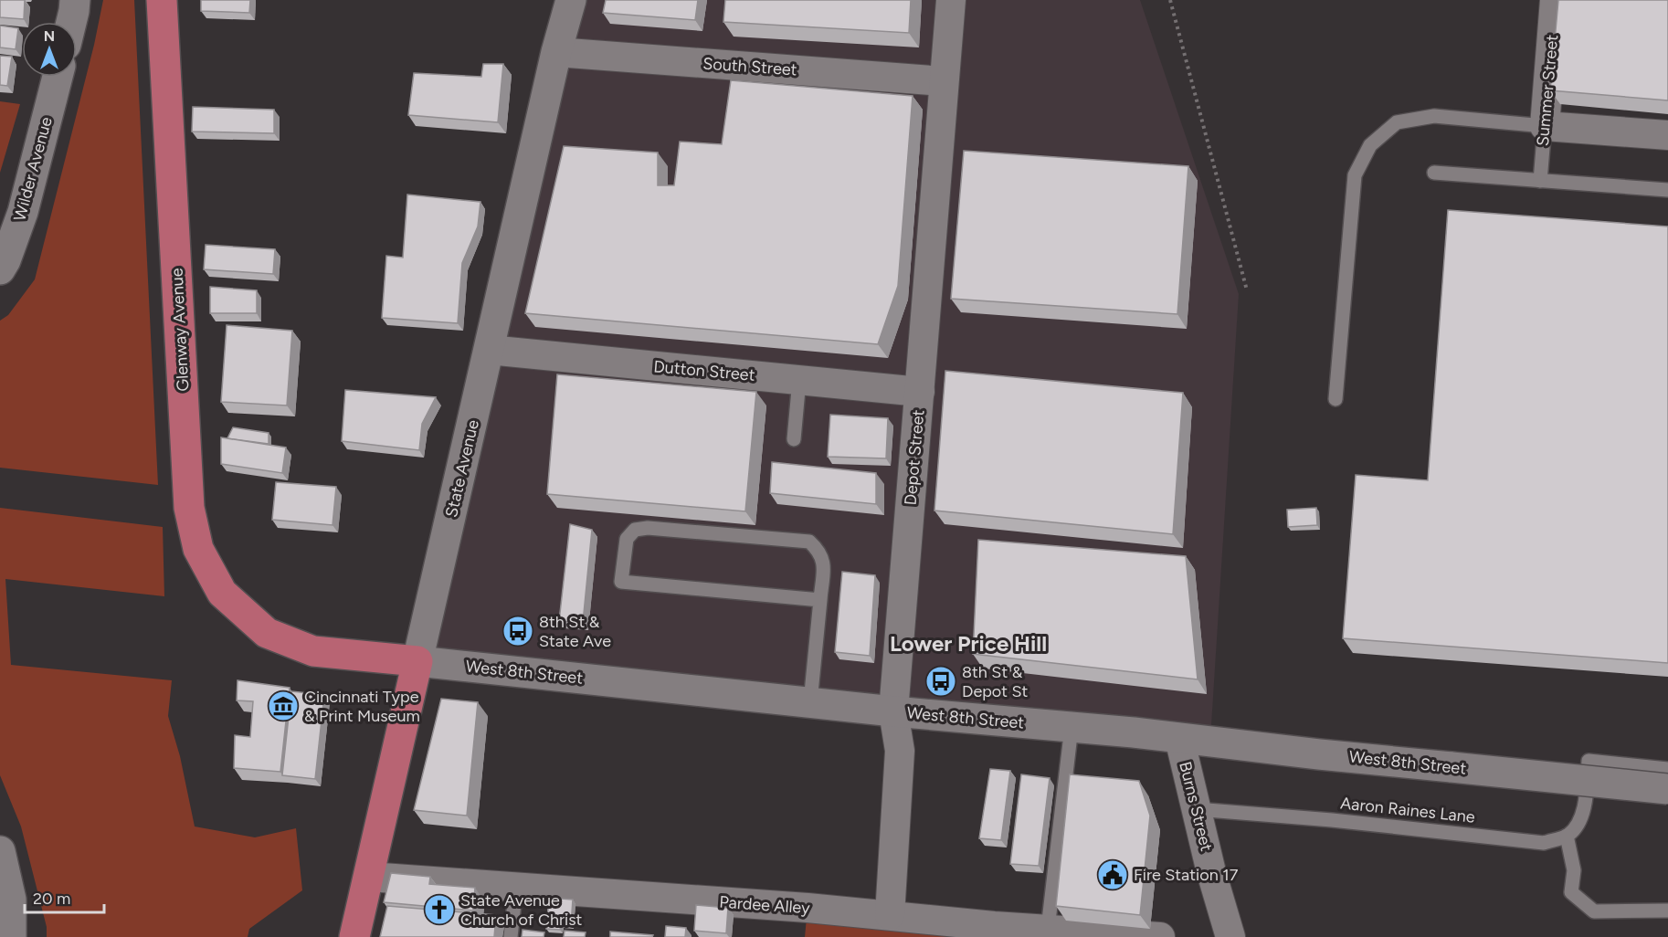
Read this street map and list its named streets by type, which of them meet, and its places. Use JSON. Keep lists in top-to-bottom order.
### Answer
{
  "streets": {
    "main road": [
      "Wilder Avenue",
      "Glenway Avenue",
      "State Avenue",
      "West 8th Street"
    ],
    "street": [
      "South Street",
      "Summer Street",
      "Dutton Street",
      "Depot Street",
      "Burns Street",
      "Pardee Alley"
    ],
    "lane": ["Aaron Raines Lane"]
  },
  "crossings": [
    ["South Street", "Depot Street"],
    ["South Street", "State Avenue"],
    ["Glenway Avenue", "West 8th Street"],
    ["Dutton Street", "Depot Street"],
    ["Dutton Street", "State Avenue"],
    ["Depot Street", "West 8th Street"],
    ["Depot Street", "Pardee Alley"],
    ["State Avenue", "West 8th Street"],
    ["State Avenue", "Pardee Alley"],
    ["West 8th Street", "Burns Street"],
    ["Burns Street", "Aaron Raines Lane"]
  ],
  "districts": ["Lower Price Hill"],
  "places": {
    "bus stop": ["8th St & State Ave", "8th St & Depot St"],
    "museum": ["Cincinnati Type & Print Museum"],
    "public building": ["Fire Station 17"],
    "church": ["State Avenue Church of Christ"]
  },
  "scale_bar": "20 m",
  "north": "top"
}
